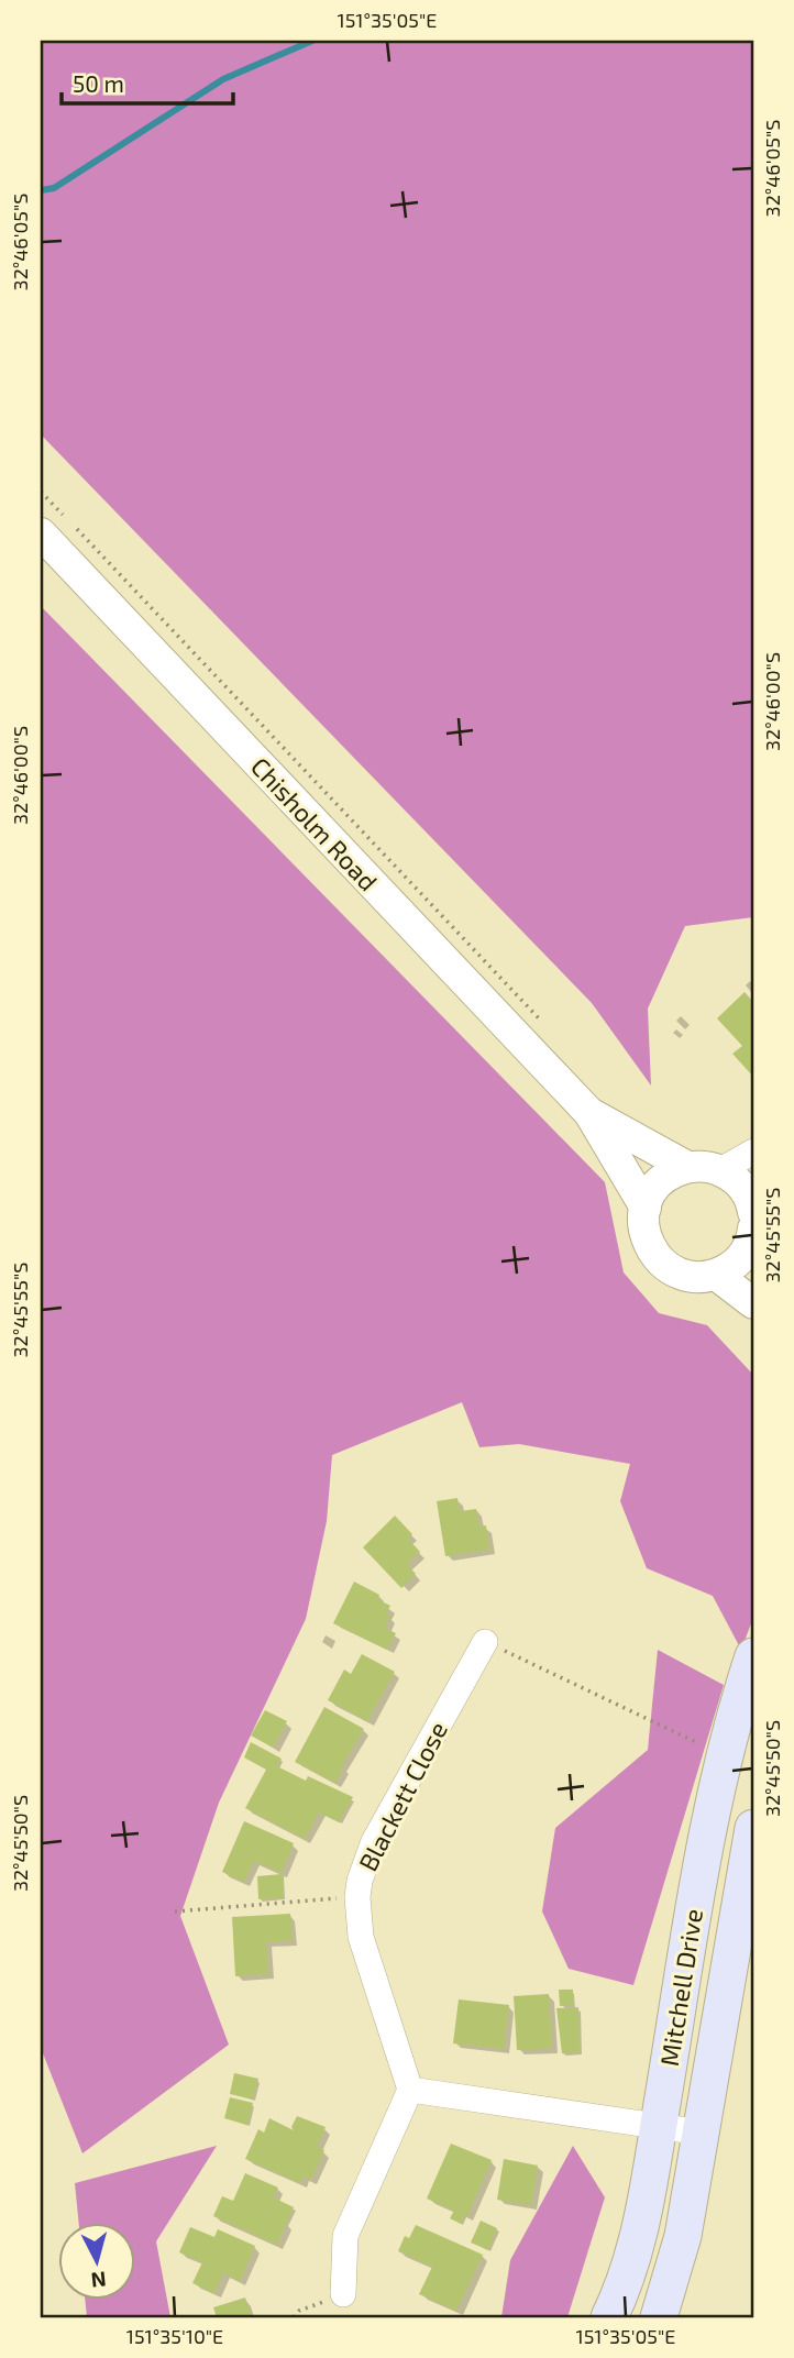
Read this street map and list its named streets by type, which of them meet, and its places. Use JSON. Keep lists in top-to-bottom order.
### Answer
{
  "streets": {
    "main road": ["Mitchell Drive"],
    "street": ["Chisholm Road", "Blackett Close"]
  },
  "scale_bar": "50 m",
  "north": "bottom",
  "coordinates": [
    "151°35'05\"E",
    "32°46'05\"S",
    "32°46'00\"S",
    "32°45'55\"S",
    "32°45'50\"S",
    "151°35'10\"E"
  ]
}
